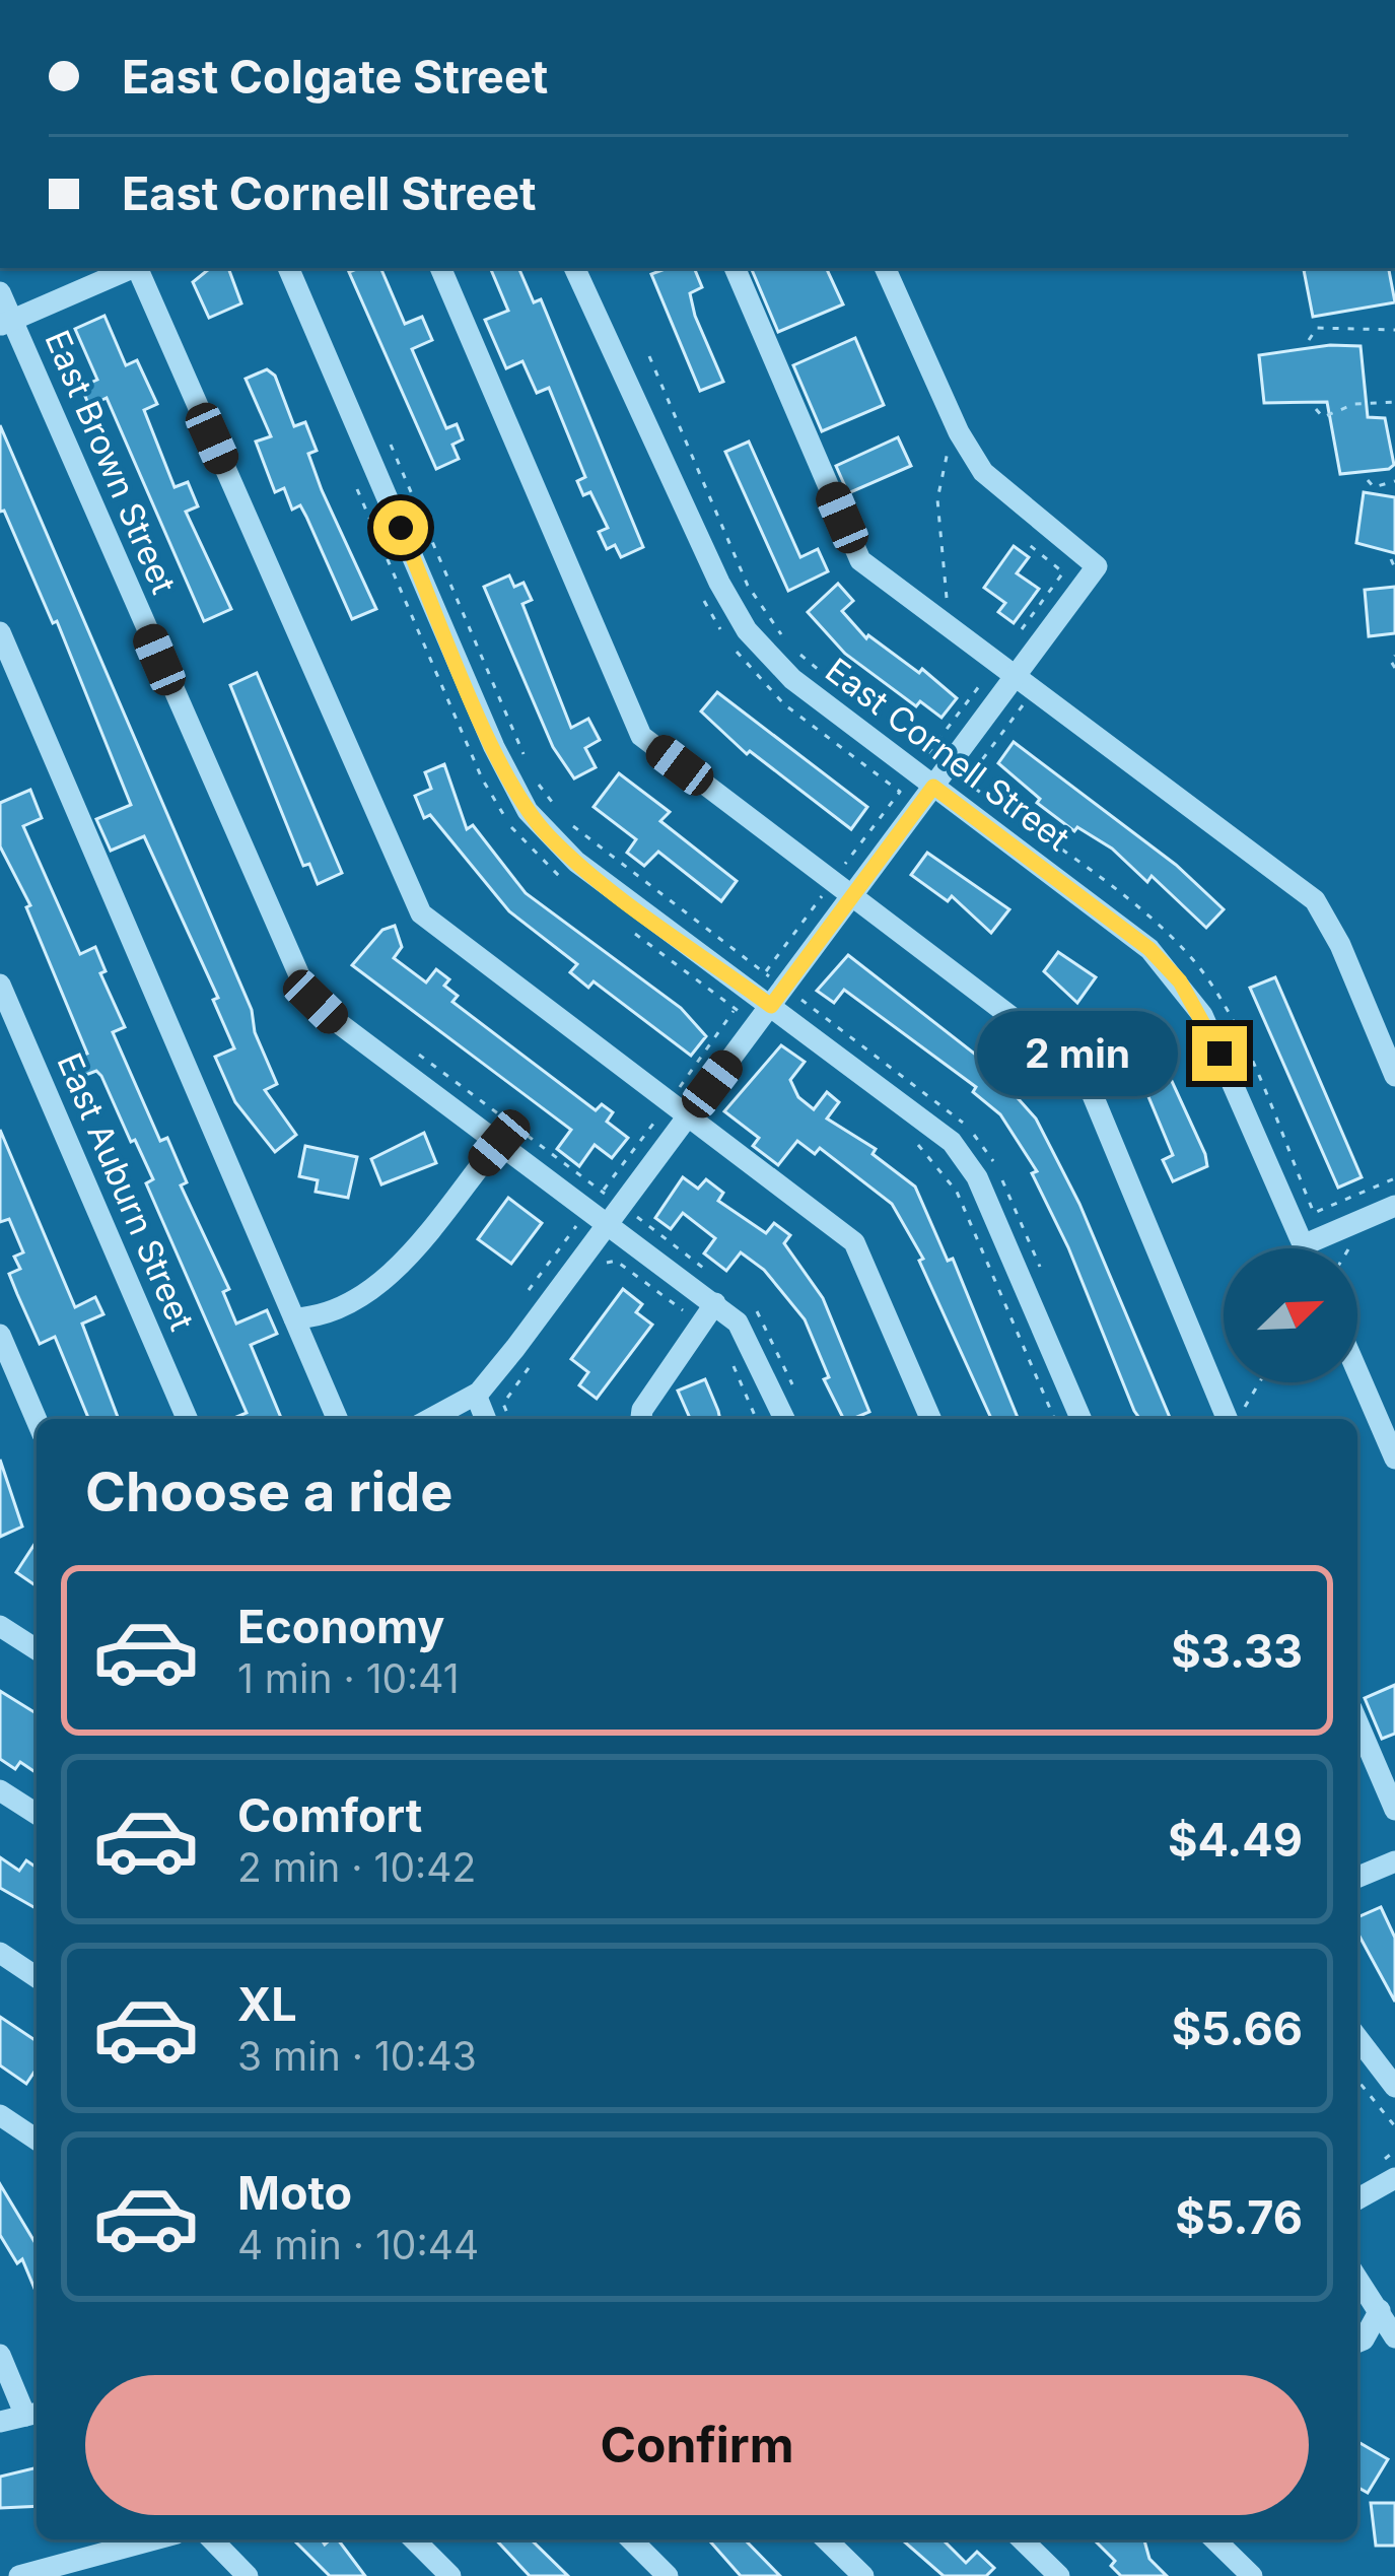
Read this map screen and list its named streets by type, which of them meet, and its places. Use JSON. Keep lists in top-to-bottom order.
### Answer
{
  "streets": {
    "street": ["East Brown Street", "East Cornell Street", "East Auburn Street"]
  },
  "north": "top right",
  "page": {
    "banner": ["East Colgate Street", "East Cornell Street"],
    "bubble": "2 min",
    "heading": "Choose a ride",
    "list": [
      {
        "name": "Economy",
        "note": "1 min · 10:41",
        "value": "$3.33"
      },
      {
        "name": "Comfort",
        "note": "2 min · 10:42",
        "value": "$4.49"
      },
      {
        "name": "XL",
        "note": "3 min · 10:43",
        "value": "$5.66"
      },
      {
        "name": "Moto",
        "note": "4 min · 10:44",
        "value": "$5.76"
      }
    ],
    "buttons": "Confirm"
  }
}
